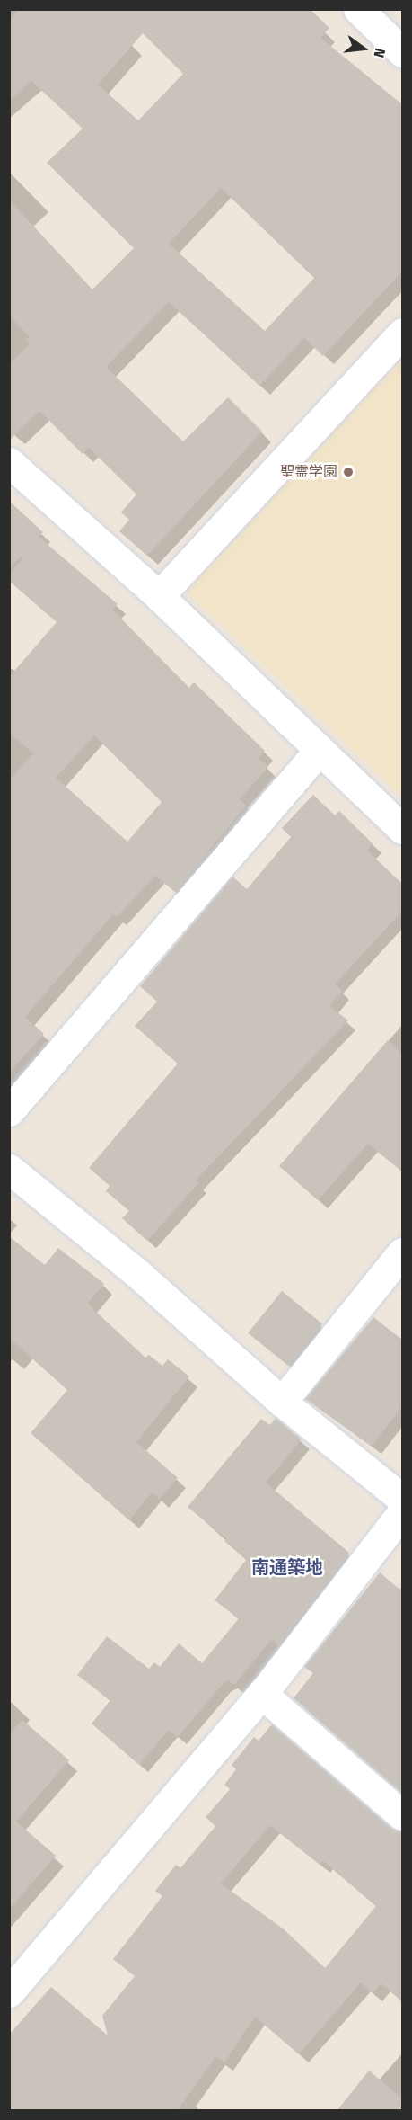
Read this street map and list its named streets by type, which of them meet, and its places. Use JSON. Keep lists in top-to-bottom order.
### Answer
{
  "districts": ["南通築地"],
  "places": ["聖霊学園"],
  "north": "right"
}
